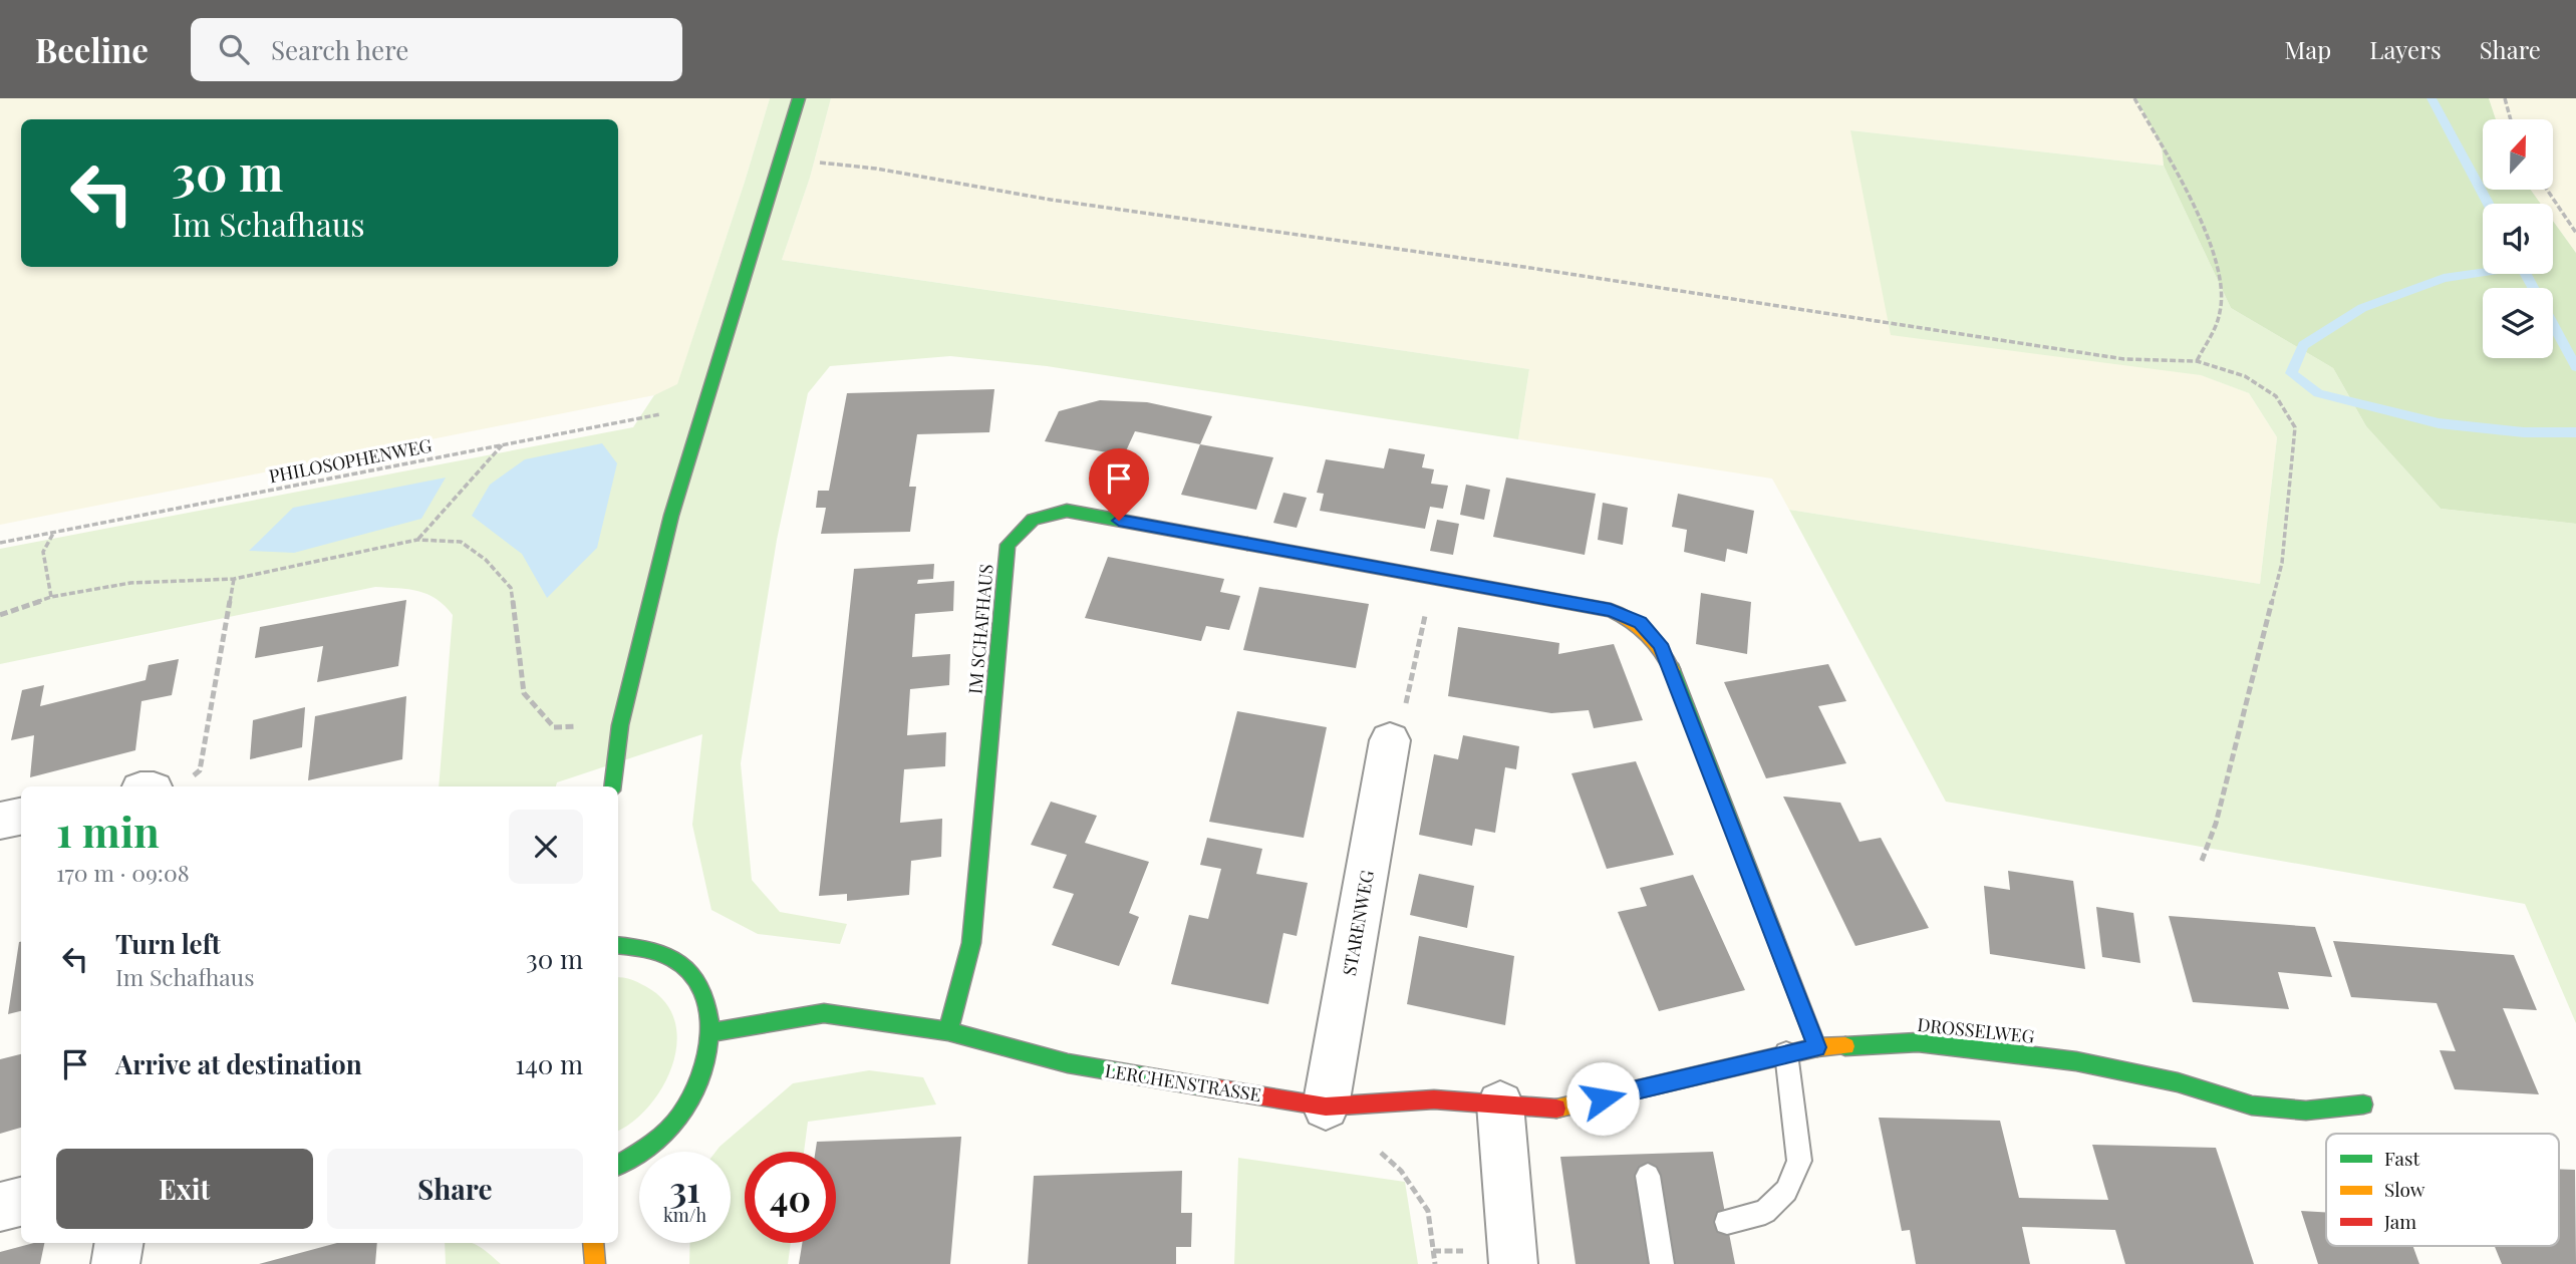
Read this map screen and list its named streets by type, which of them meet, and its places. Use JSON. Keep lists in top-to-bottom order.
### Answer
{
  "streets": {
    "street": [
      "IM SCHAFHAUS",
      "STARENWEG",
      "DROSSELWEG",
      "LERCHENSTRASSE"
    ],
    "path": ["PHILOSOPHENWEG"]
  },
  "crossings": [
    ["IM SCHAFHAUS", "DROSSELWEG"],
    ["IM SCHAFHAUS", "LERCHENSTRASSE"],
    ["STARENWEG", "LERCHENSTRASSE"],
    ["DROSSELWEG", "LERCHENSTRASSE"]
  ],
  "legend": ["Fast", "Slow", "Jam"],
  "north": "top",
  "page": {
    "header": "Beeline",
    "search": "Search here",
    "nav": ["Map", "Layers", "Share"],
    "turn": ["30 m", "Im Schafhaus"],
    "heading": ["1 min", "170 m · 09:08"],
    "list": [
      {
        "name": "Turn left",
        "note": "Im Schafhaus",
        "value": "30 m"
      },
      {
        "name": "Arrive at destination",
        "value": "140 m"
      }
    ],
    "buttons": ["Exit", "Share"],
    "speed": "31 km/h",
    "limit": "40"
  }
}
